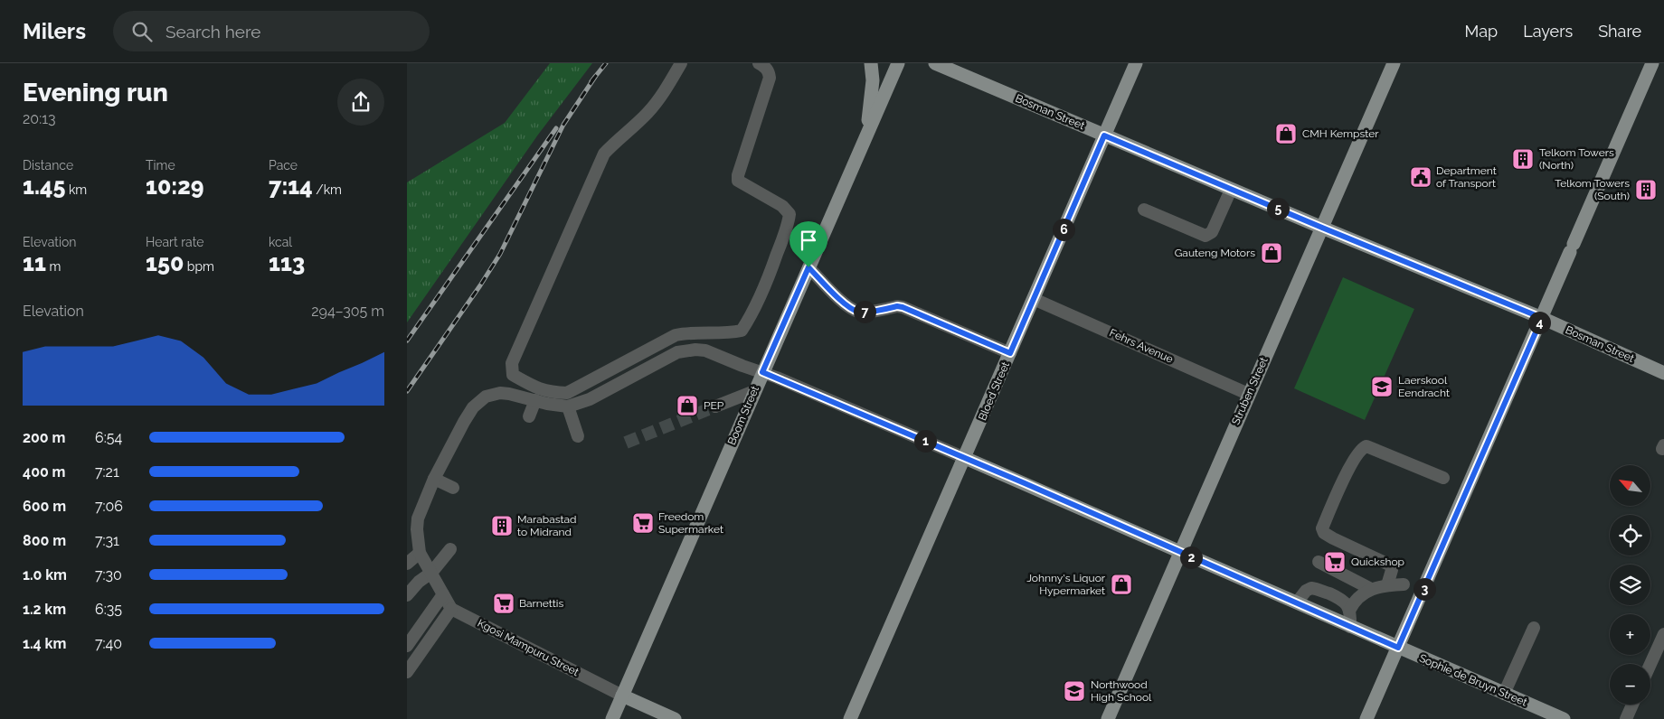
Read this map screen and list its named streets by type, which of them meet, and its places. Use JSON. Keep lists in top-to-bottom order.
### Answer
{
  "streets": {
    "main road": [
      "Bosman Street",
      "Bloed Street",
      "Struben Street",
      "Boom Street",
      "Kgosi Mampuru Street",
      "Sophie de Bruyn Street"
    ],
    "street": ["Fehrs Avenue"]
  },
  "crossings": [
    ["Bosman Street", "Bloed Street"],
    ["Bosman Street", "Struben Street"],
    ["Fehrs Avenue", "Bloed Street"],
    ["Fehrs Avenue", "Struben Street"],
    ["Bloed Street", "Sophie de Bruyn Street"],
    ["Struben Street", "Sophie de Bruyn Street"],
    ["Boom Street", "Kgosi Mampuru Street"],
    ["Boom Street", "Sophie de Bruyn Street"]
  ],
  "places": {
    "shop": [
      "CMH Kempster",
      "Gauteng Motors",
      "PEP",
      "Johnny's Liquor Hypermarket"
    ],
    "building": ["Telkom Towers (North)", "Telkom Towers (South)", "Marabastad to Midrand"],
    "public building": ["Department of Transport"],
    "school or university": ["Laerskool Eendracht", "Northwood High School"],
    "supermarket": ["Freedom Supermarket", "Quickshop", "Barnettis"]
  },
  "north": "top left",
  "page": {
    "header": "Milers",
    "search": "Search here",
    "nav": ["Map", "Layers", "Share"],
    "heading": ["Evening run", "20:13"],
    "stats": [
      ["Distance", "1.45 km"],
      ["Time", "10:29"],
      ["Pace", "7:14 /km"],
      ["Elevation", "11 m"],
      ["Heart rate", "150 bpm"],
      ["kcal", "113"]
    ],
    "pins": [
      "5",
      "6",
      "7",
      "4",
      "1",
      "2",
      "3"
    ],
    "chart": ["Elevation", "294–305 m"],
    "list": [
      {
        "name": "200 m",
        "note": "6:54"
      },
      {
        "name": "400 m",
        "note": "7:21"
      },
      {
        "name": "600 m",
        "note": "7:06"
      },
      {
        "name": "800 m",
        "note": "7:31"
      },
      {
        "name": "1.0 km",
        "note": "7:30"
      },
      {
        "name": "1.2 km",
        "note": "6:35"
      },
      {
        "name": "1.4 km",
        "note": "7:40"
      }
    ],
    "map_buttons": ["+", "−"]
  }
}
